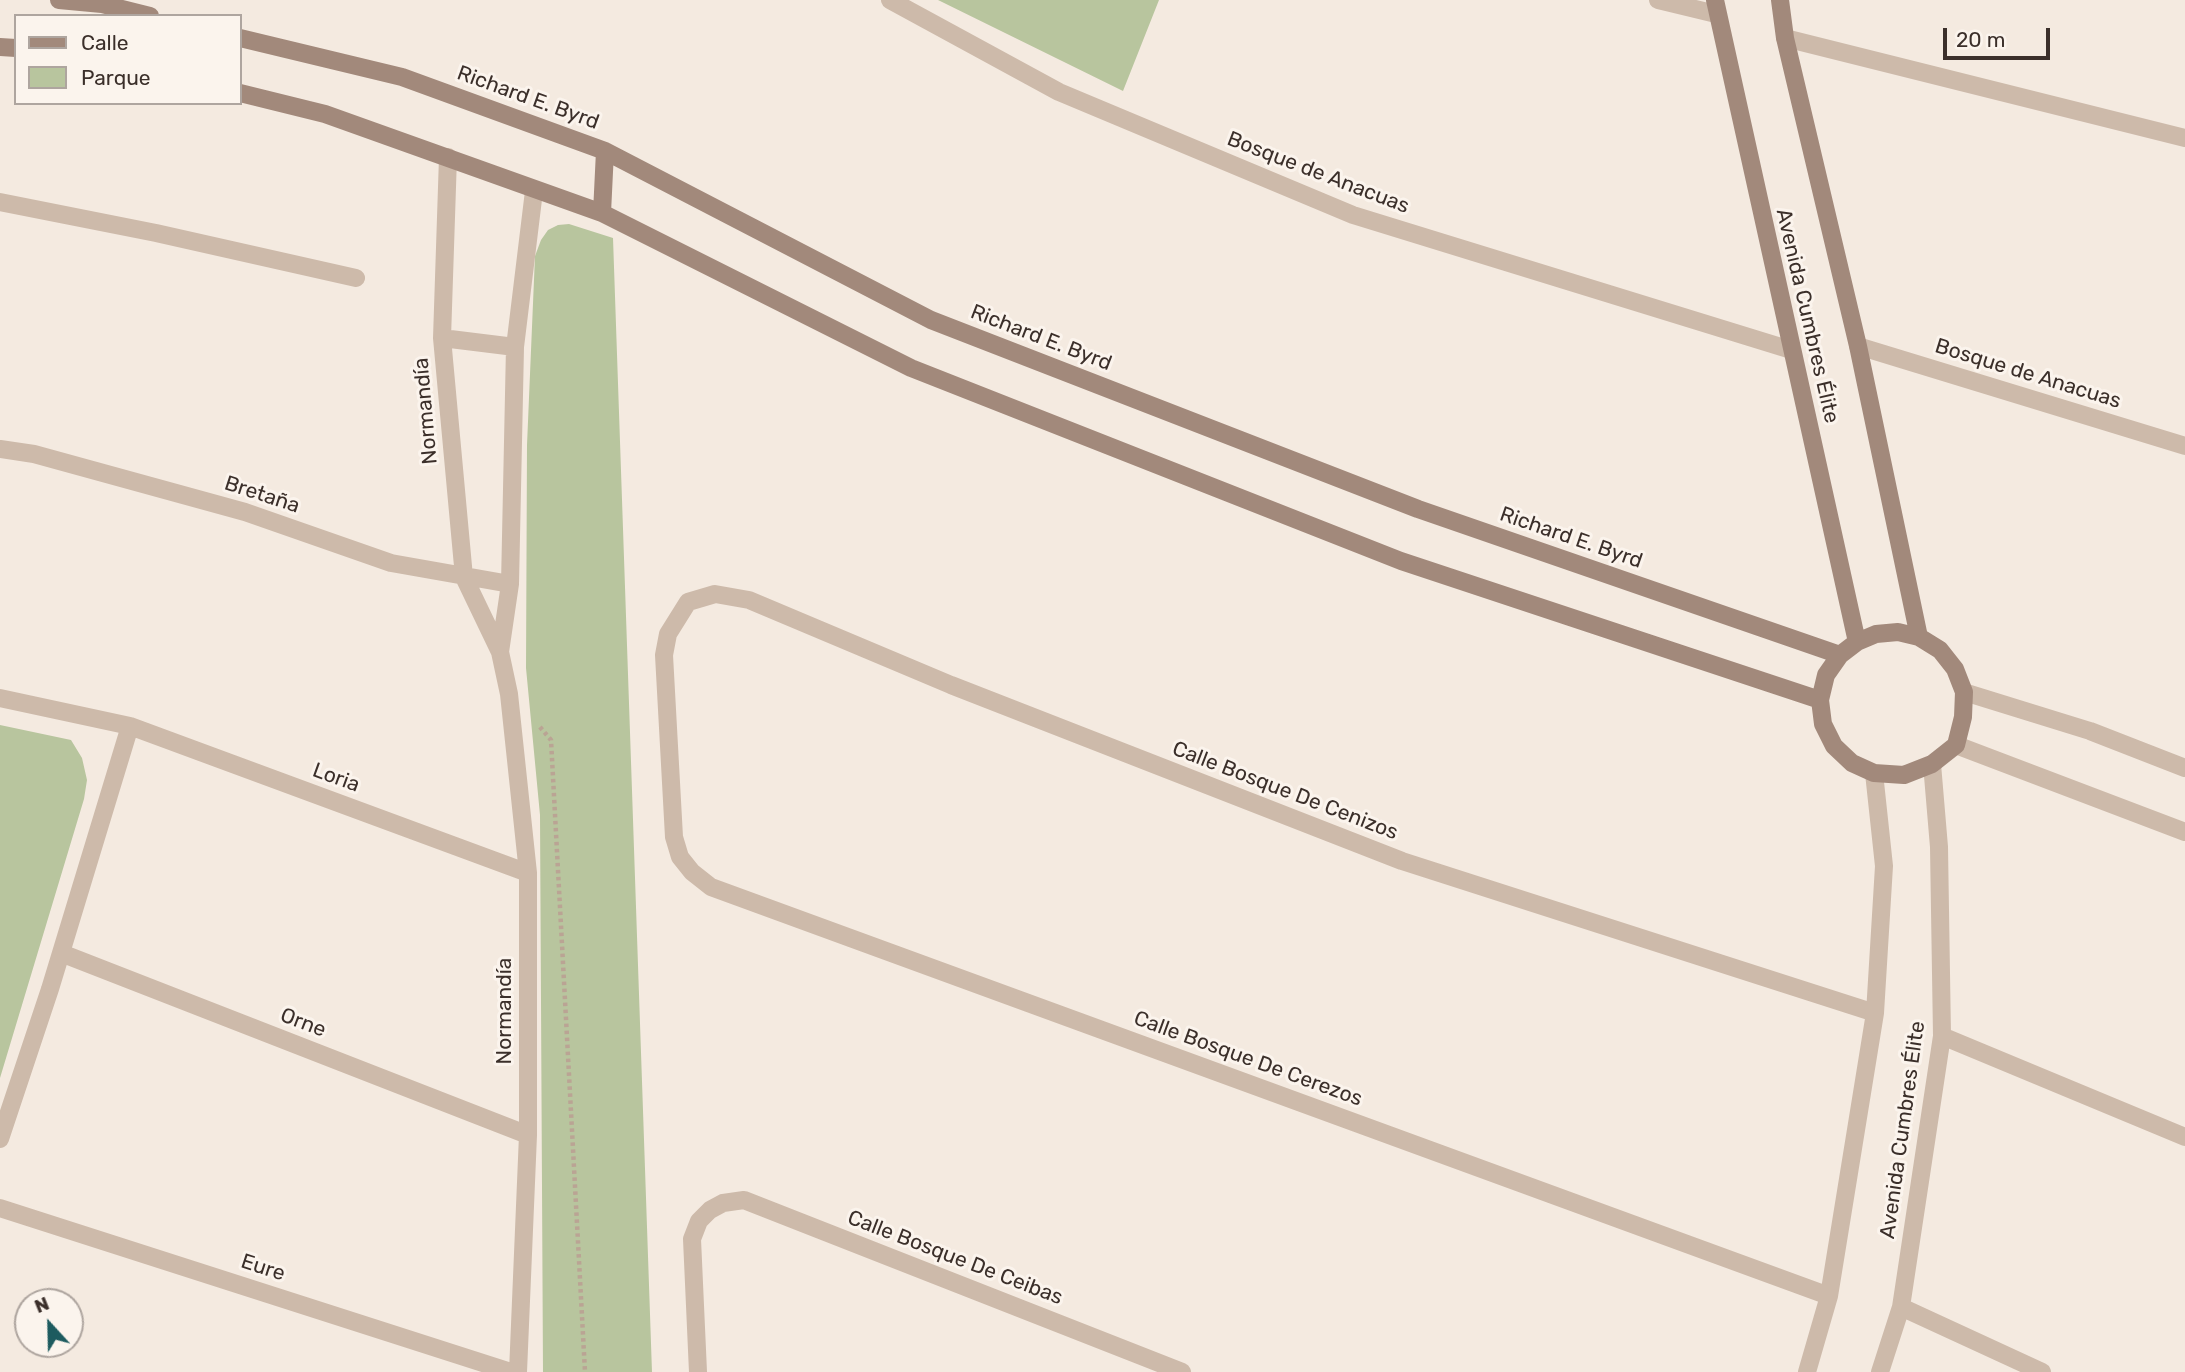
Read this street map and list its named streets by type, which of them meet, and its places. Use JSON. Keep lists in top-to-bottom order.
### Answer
{
  "streets": {
    "street": [
      "Richard E. Byrd",
      "Bosque de Anacuas",
      "Avenida Cumbres Élite",
      "Normandía",
      "Bretaña",
      "Loria",
      "Calle Bosque De Cenizos",
      "Orne",
      "Calle Bosque De Cerezos",
      "Calle Bosque De Ceibas",
      "Eure"
    ]
  },
  "crossings": [
    ["Richard E. Byrd", "Avenida Cumbres Élite"],
    ["Bosque de Anacuas", "Avenida Cumbres Élite"],
    ["Avenida Cumbres Élite", "Calle Bosque De Cenizos"],
    ["Avenida Cumbres Élite", "Calle Bosque De Cerezos"],
    ["Normandía", "Bretaña"],
    ["Normandía", "Loria"],
    ["Normandía", "Orne"],
    ["Calle Bosque De Cenizos", "Calle Bosque De Cerezos"]
  ],
  "legend": ["Calle", "Parque"],
  "scale_bar": "20 m",
  "north": "top"
}
